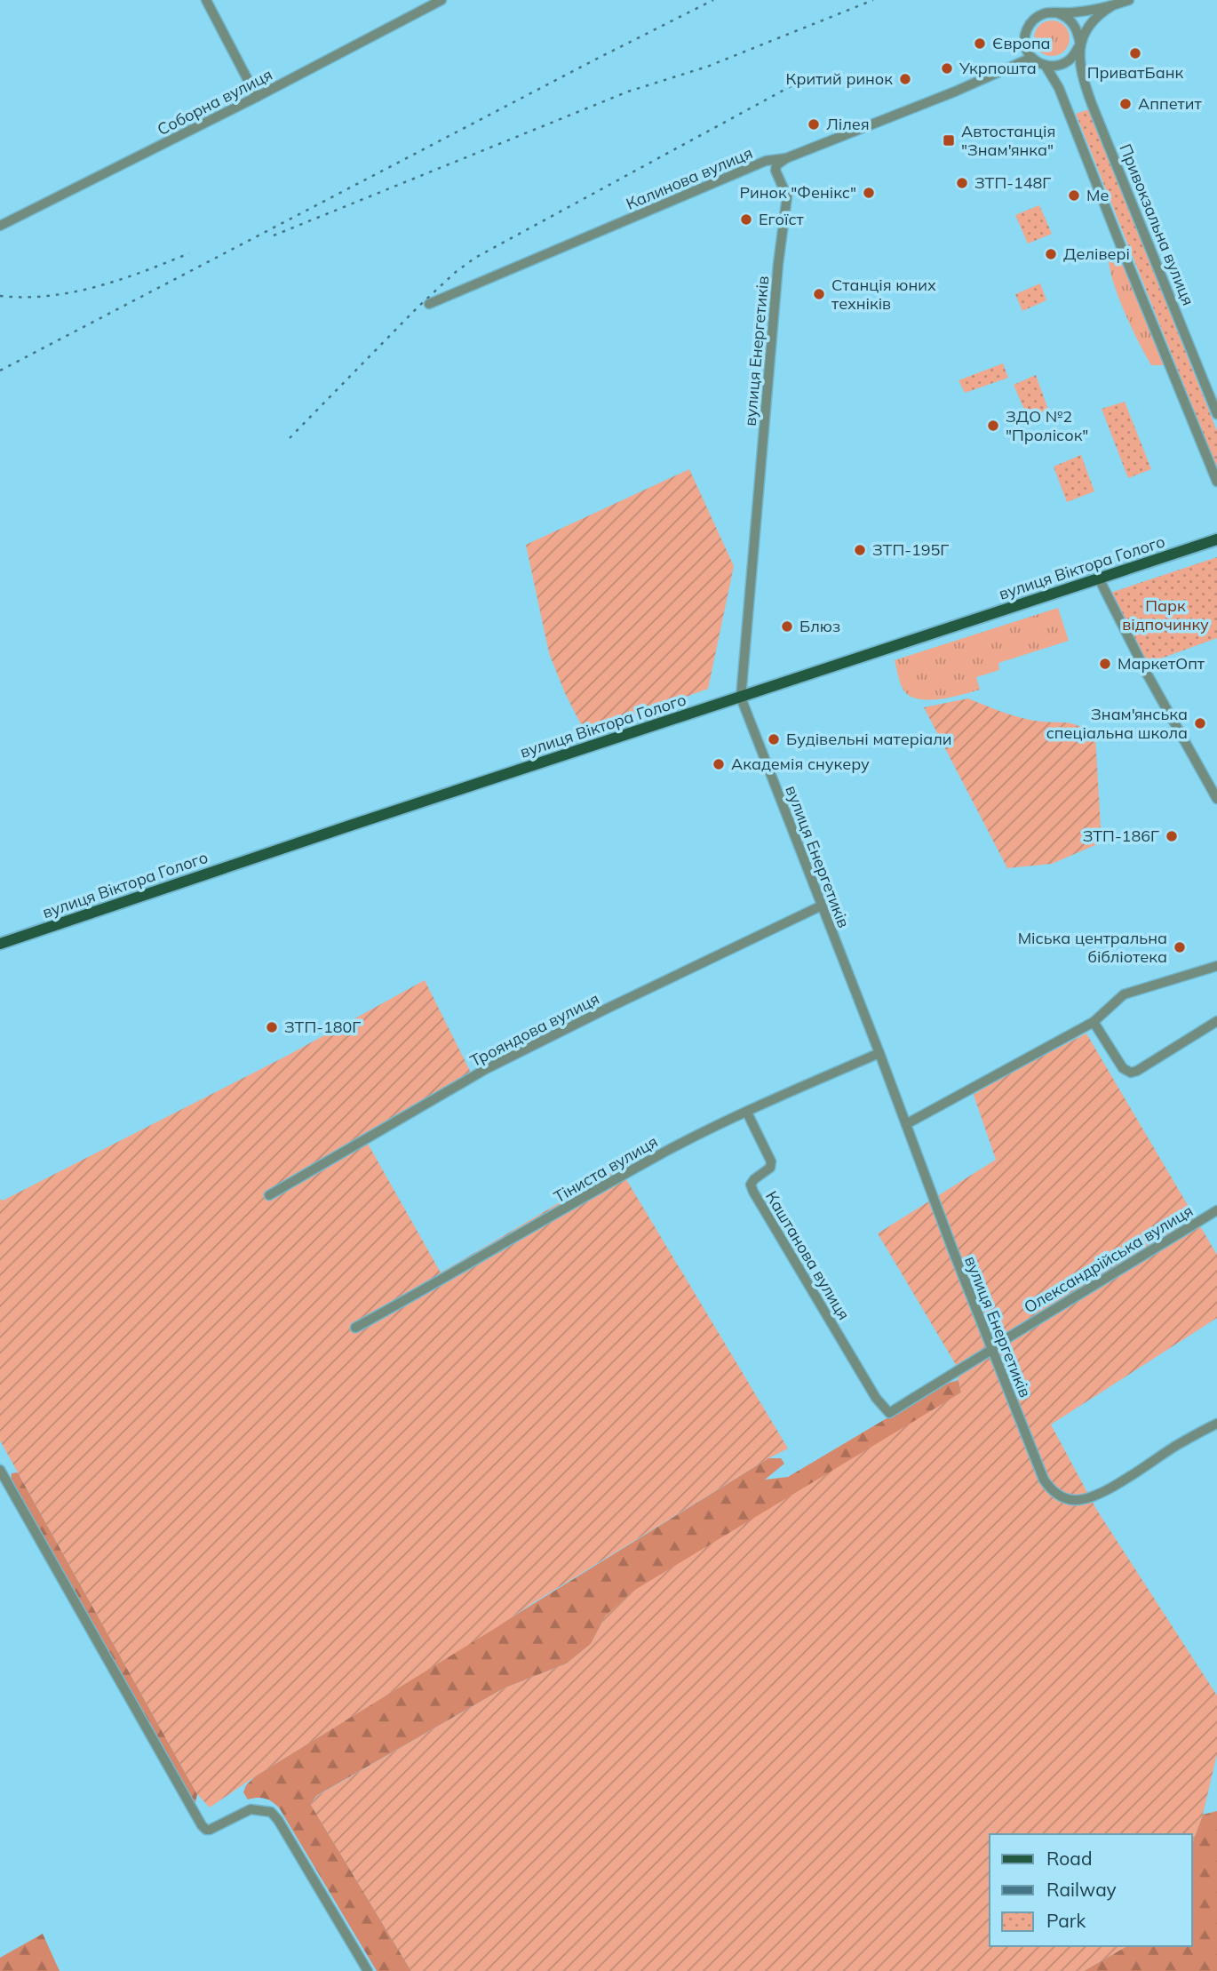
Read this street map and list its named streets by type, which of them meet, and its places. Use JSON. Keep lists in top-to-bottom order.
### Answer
{
  "streets": {
    "main road": ["вулиця Віктора Голого"],
    "street": [
      "Соборна вулиця",
      "Калинова вулиця",
      "Привокзальна вулиця",
      "вулиця Енергетиків",
      "Трояндова вулиця",
      "Тіниста вулиця",
      "Каштанова вулиця",
      "Олександрійська вулиця"
    ]
  },
  "crossings": [
    ["Калинова вулиця", "Привокзальна вулиця"],
    ["Калинова вулиця", "вулиця Енергетиків"],
    ["вулиця Енергетиків", "вулиця Віктора Голого"],
    ["вулиця Енергетиків", "Трояндова вулиця"],
    ["вулиця Енергетиків", "Тіниста вулиця"],
    ["вулиця Енергетиків", "Олександрійська вулиця"],
    ["Тіниста вулиця", "Каштанова вулиця"],
    ["Каштанова вулиця", "Олександрійська вулиця"]
  ],
  "parks": ["Парк відпочинку"],
  "places": {
    "other": [
      "Європа",
      "ПриватБанк",
      "Укрпошта",
      "Критий ринок",
      "Аппетит",
      "Лілея",
      "ЗТП-148Г",
      "Ринок \"Фенікс\"",
      "Me",
      "Егоїст",
      "Делівері",
      "Станція юних техніків",
      "ЗДО №2 \"Пролісок\"",
      "ЗТП-195Г",
      "Блюз",
      "МаркетОпт",
      "Знам'янська спеціальна школа",
      "Будівельні матеріали",
      "Академія снукеру",
      "ЗТП-186Г",
      "Міська центральна бібліотека",
      "ЗТП-180Г"
    ],
    "transit": ["Автостанція \"Знам'янка\""]
  },
  "legend": ["Road", "Railway", "Park"]
}
